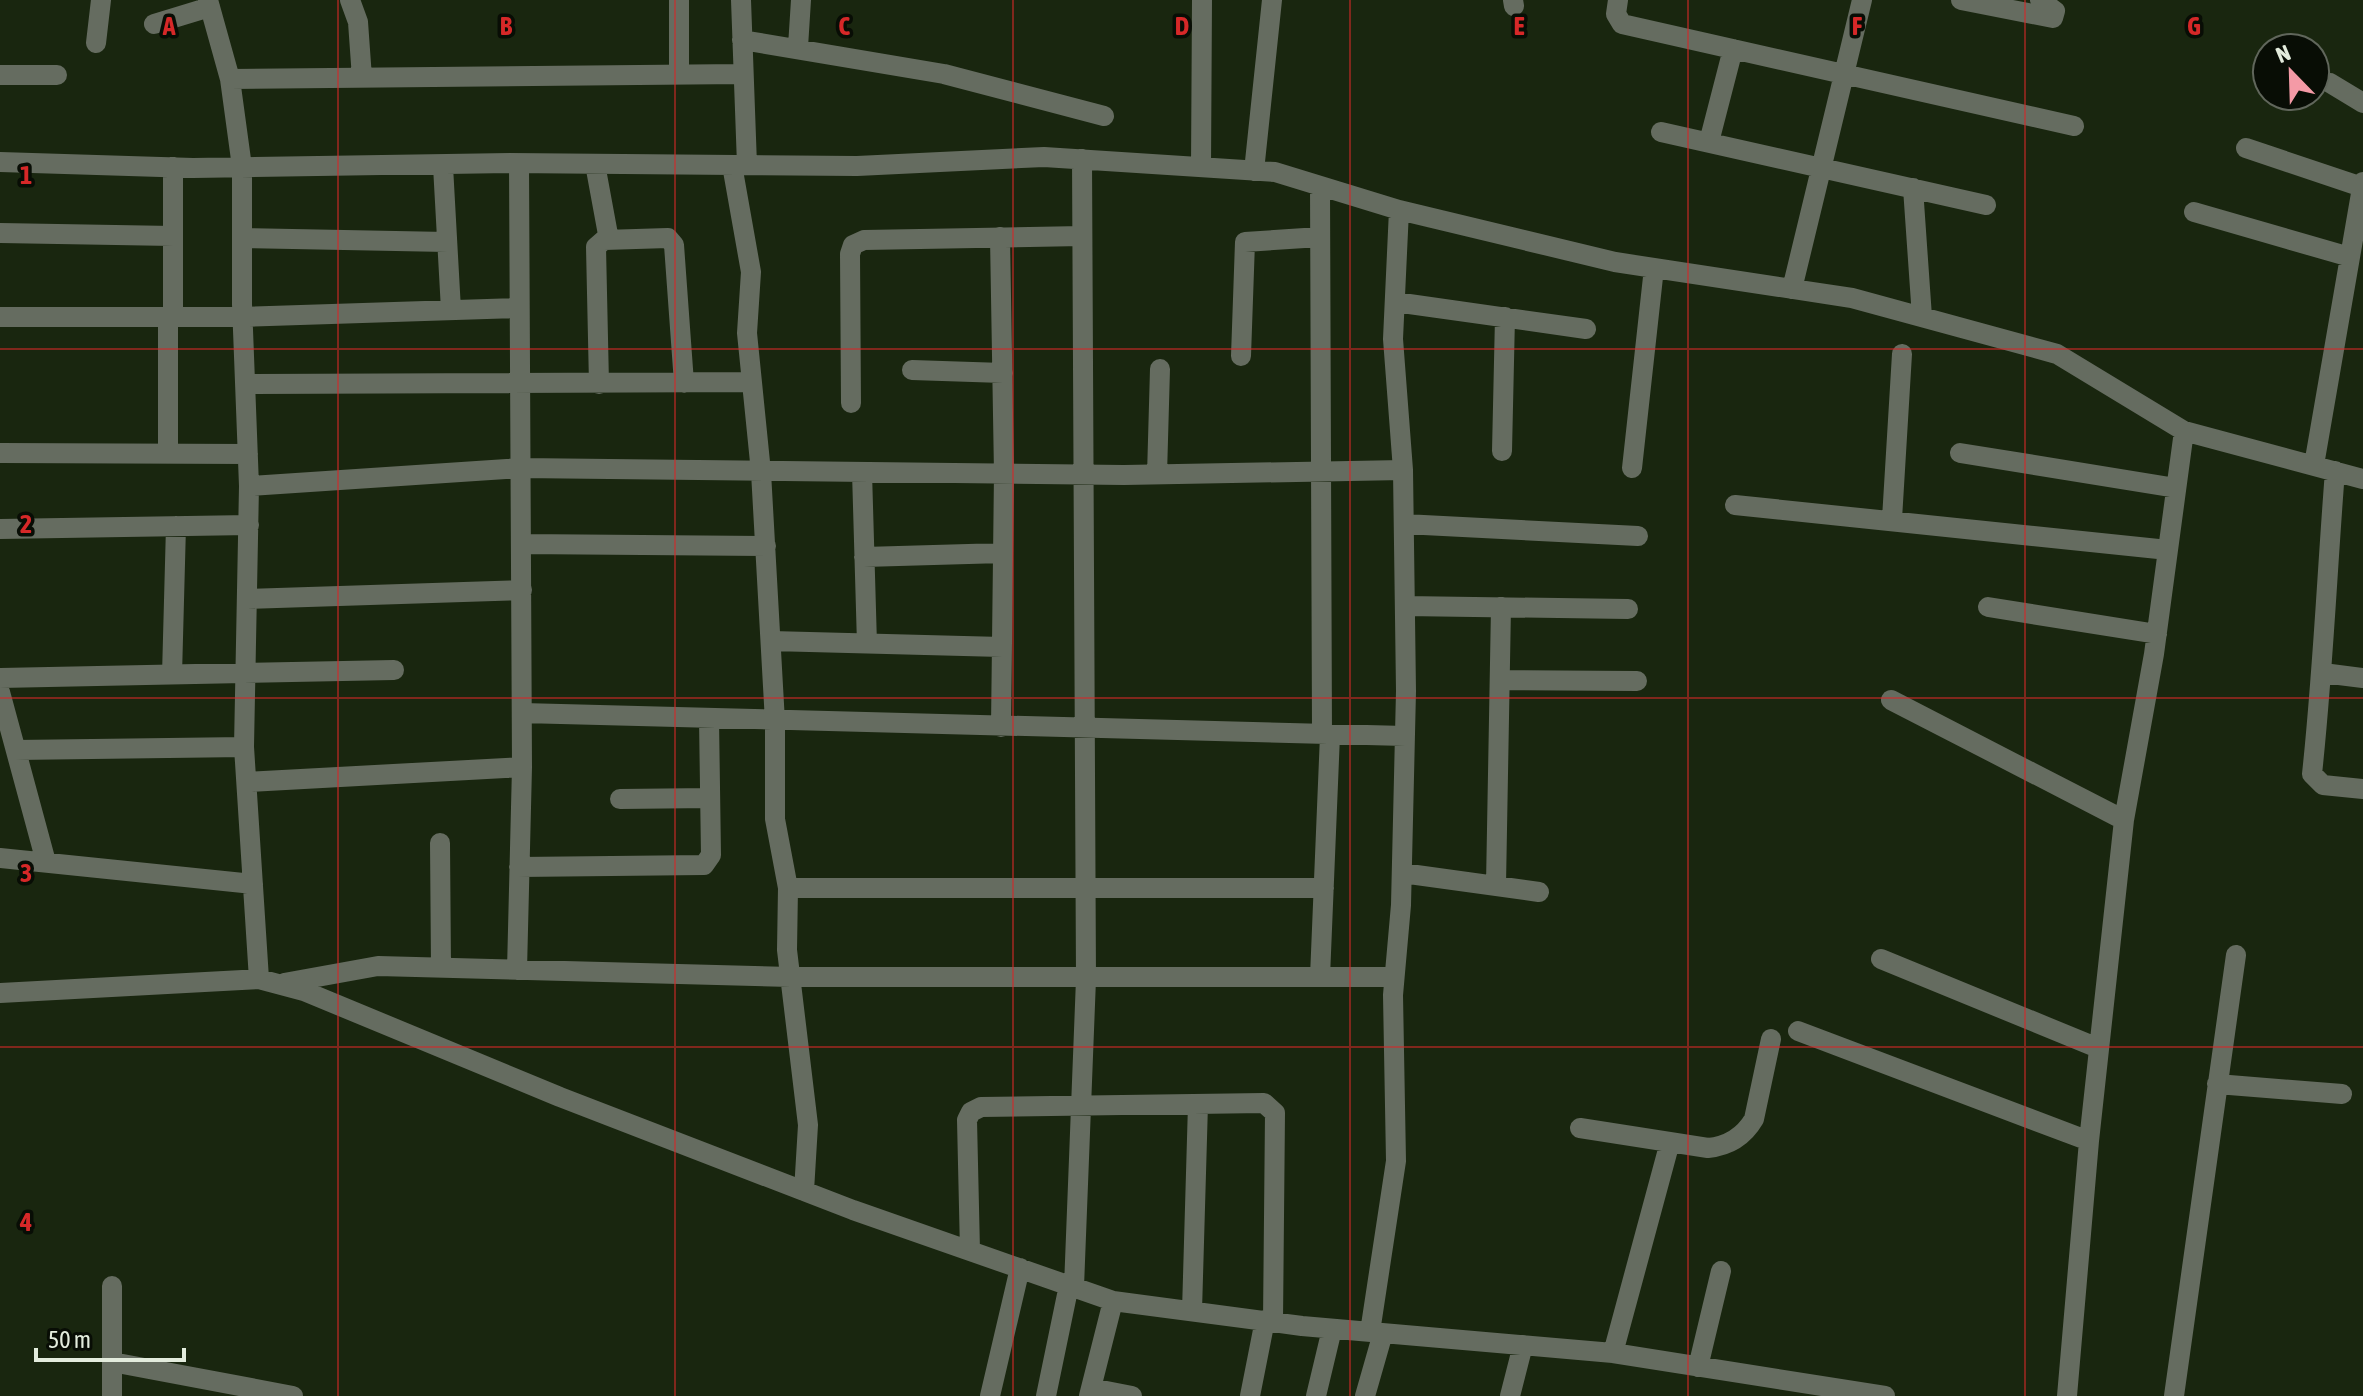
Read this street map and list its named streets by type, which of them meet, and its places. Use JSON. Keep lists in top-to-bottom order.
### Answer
{
  "scale_bar": "50 m",
  "north": "top left",
  "grid": {
    "columns": [
      "A",
      "B",
      "C",
      "D",
      "E",
      "F",
      "G"
    ],
    "rows": [
      "1",
      "2",
      "3",
      "4"
    ]
  }
}
